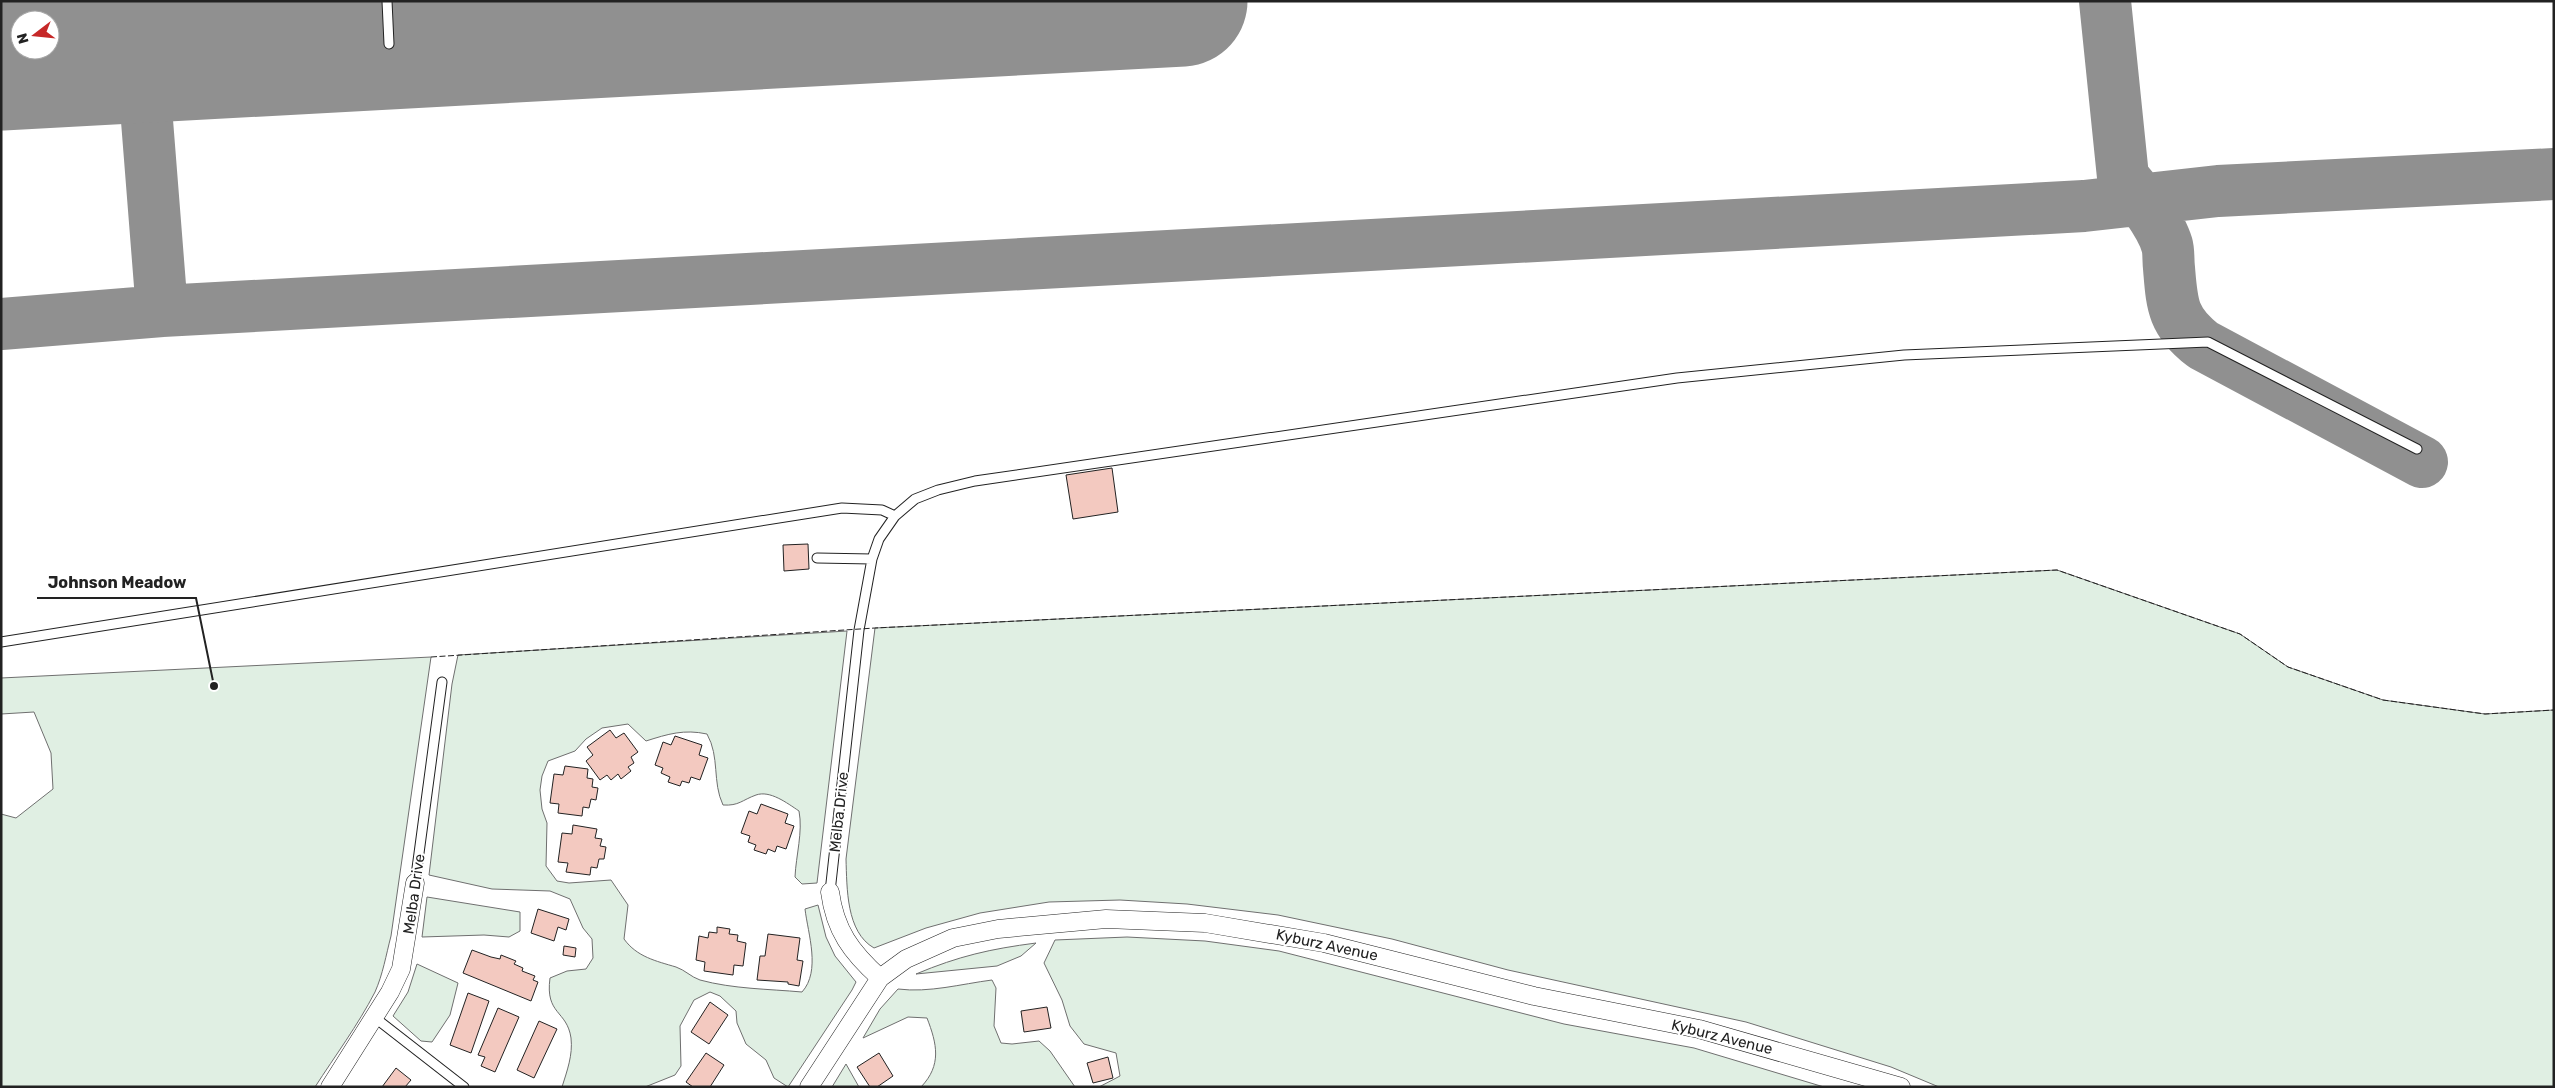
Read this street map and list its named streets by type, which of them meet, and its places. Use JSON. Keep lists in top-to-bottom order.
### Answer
{
  "streets": {
    "street": ["Melba Drive", "Kyburz Avenue"]
  },
  "crossings": [
    ["Melba Drive", "Kyburz Avenue"]
  ],
  "places": ["Johnson Meadow"],
  "north": "left"
}
